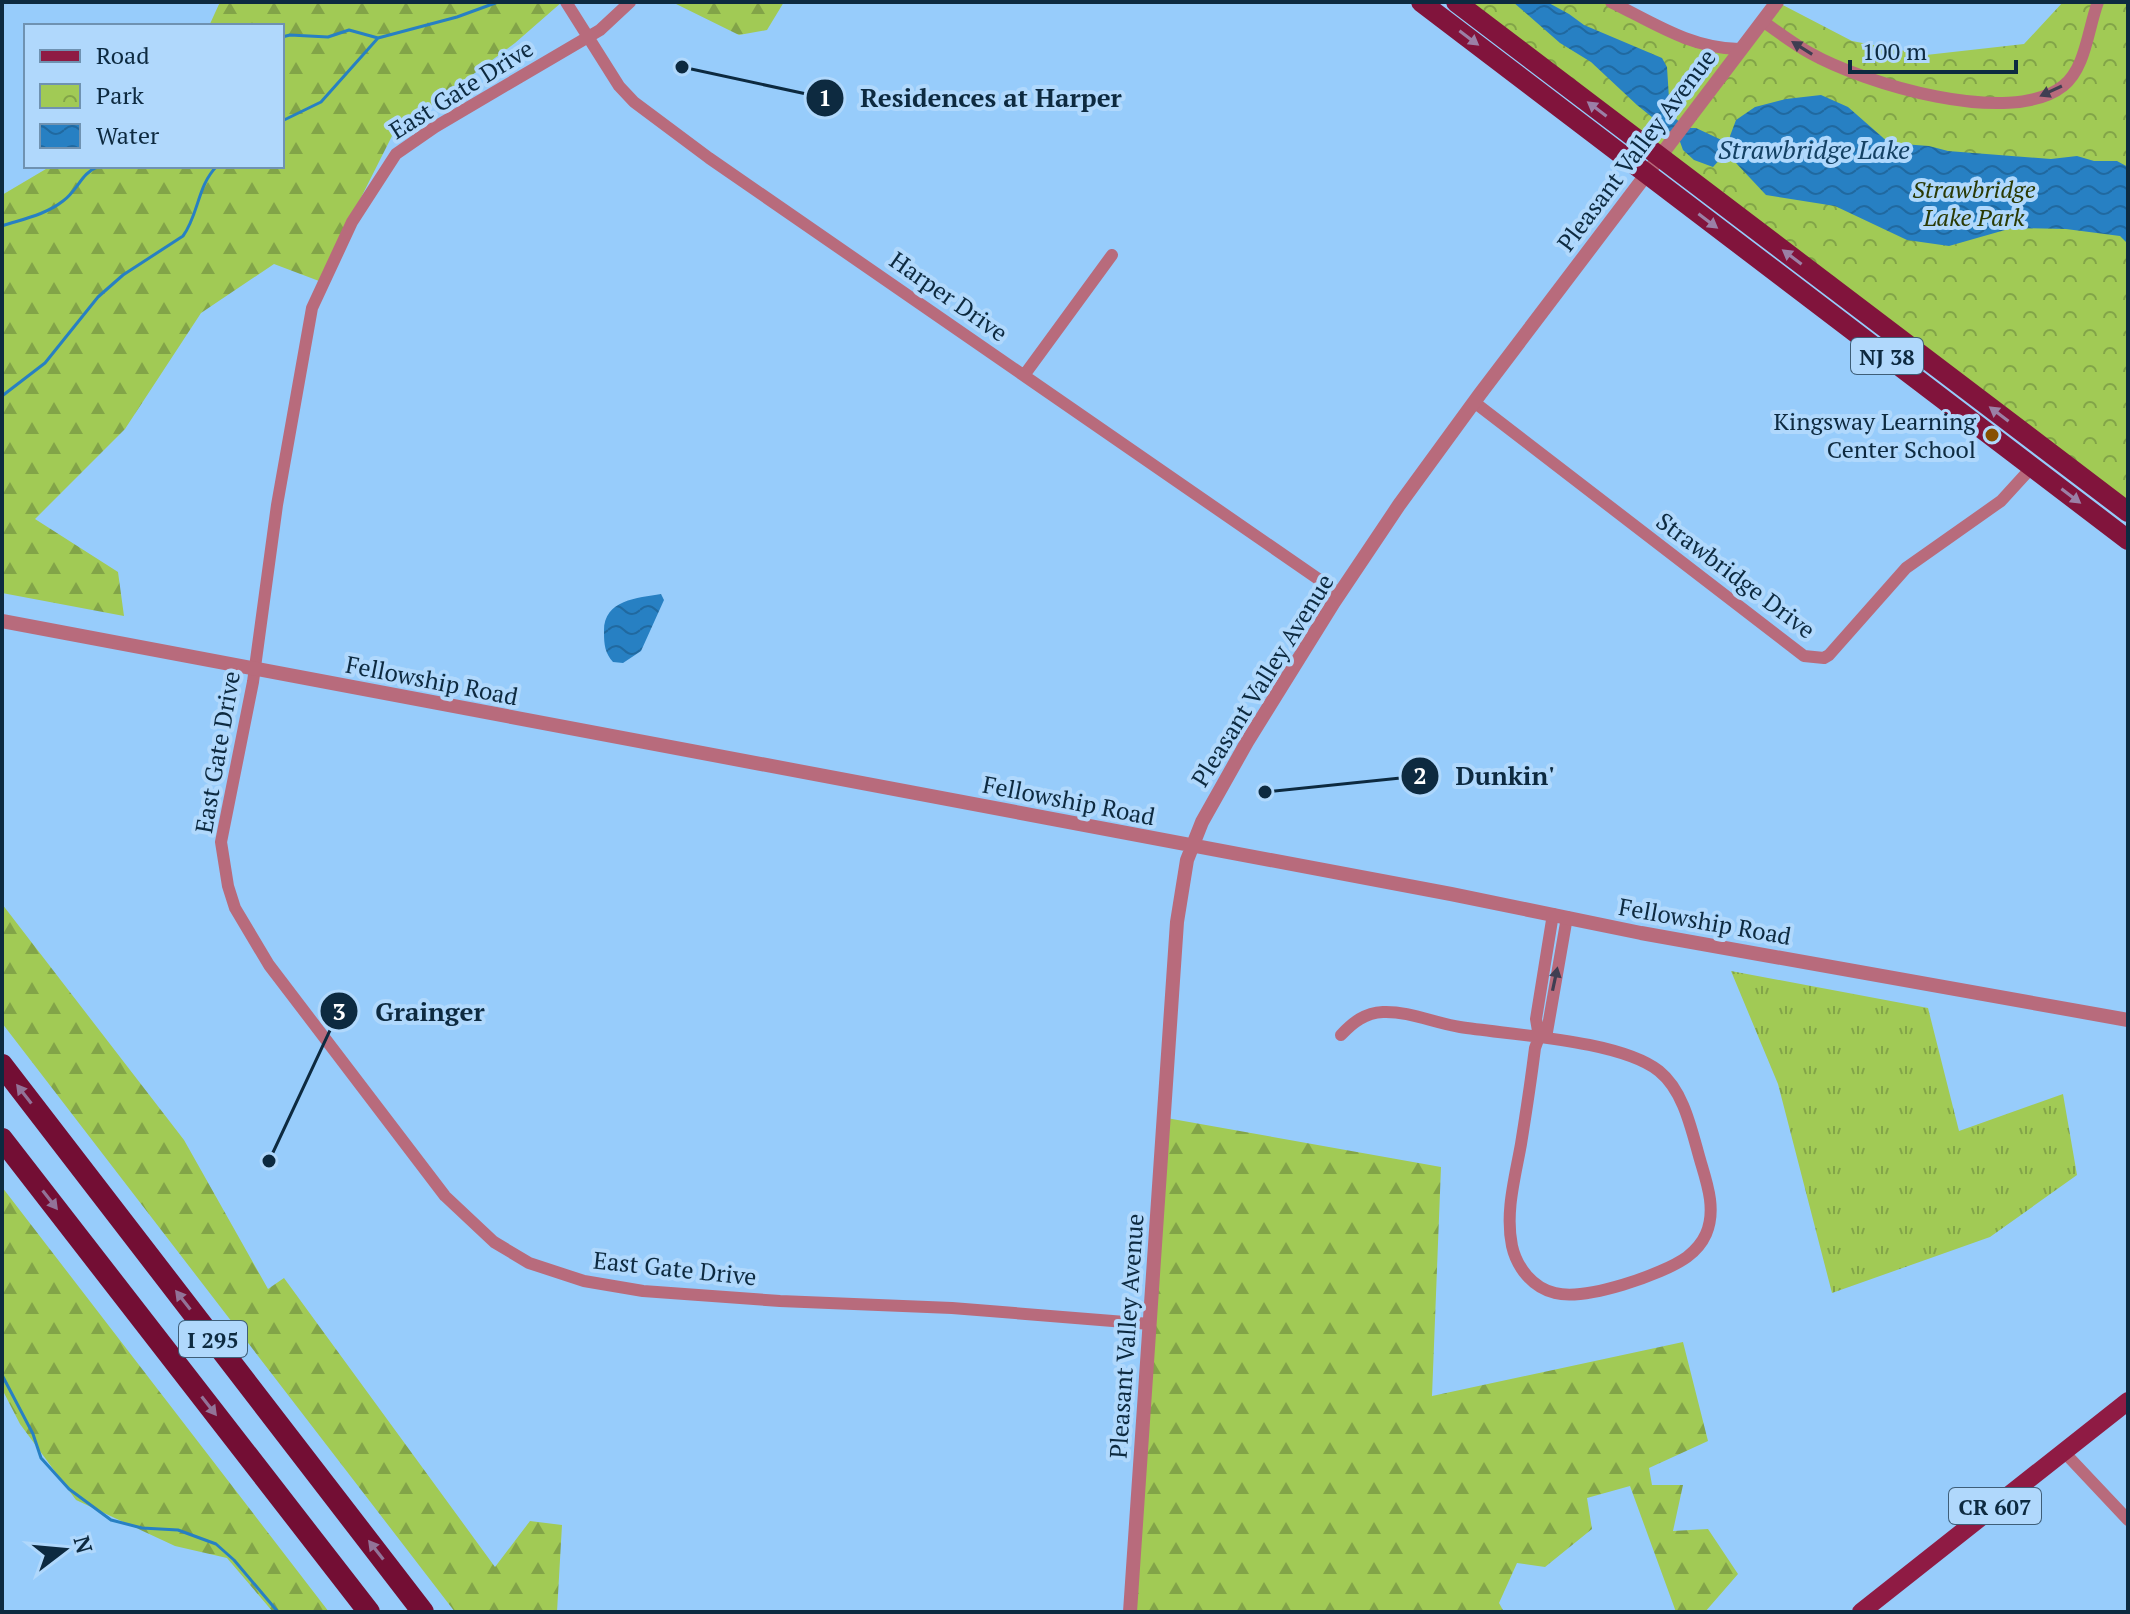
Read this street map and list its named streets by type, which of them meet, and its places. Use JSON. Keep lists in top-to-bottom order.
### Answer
{
  "streets": {
    "highway": ["NJ 38", "I 295"],
    "main road": ["CR 607"],
    "street": [
      "East Gate Drive",
      "Pleasant Valley Avenue",
      "Harper Drive",
      "Strawbridge Drive",
      "Fellowship Road"
    ]
  },
  "crossings": [
    ["East Gate Drive", "Pleasant Valley Avenue"],
    ["East Gate Drive", "Harper Drive"],
    ["East Gate Drive", "Fellowship Road"],
    ["Pleasant Valley Avenue", "Harper Drive"],
    ["Pleasant Valley Avenue", "NJ 38"],
    ["Pleasant Valley Avenue", "Strawbridge Drive"],
    ["Pleasant Valley Avenue", "Fellowship Road"],
    ["NJ 38", "Strawbridge Drive"]
  ],
  "water": ["Strawbridge Lake"],
  "parks": ["Strawbridge Lake Park"],
  "places": [
    "Residences at Harper",
    "Kingsway Learning Center School",
    "Dunkin'",
    "Grainger"
  ],
  "legend": ["Road", "Park", "Water"],
  "scale_bar": "100 m",
  "north": "right"
}
